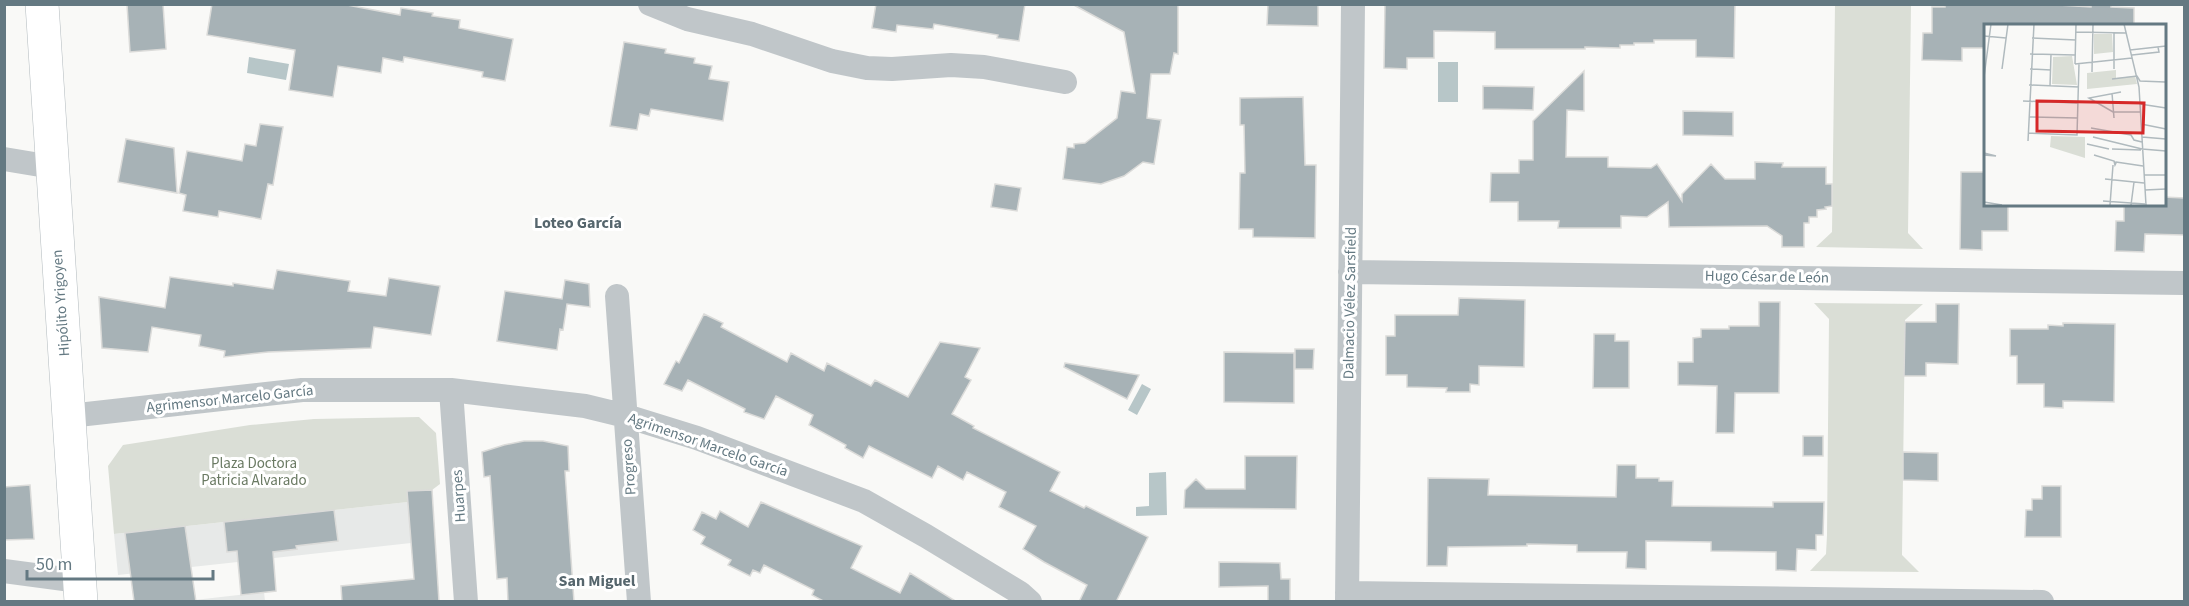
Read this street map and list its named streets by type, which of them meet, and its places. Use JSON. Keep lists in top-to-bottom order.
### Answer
{
  "streets": {
    "main road": ["Hipólito Yrigoyen"],
    "street": [
      "Hugo César de León",
      "Dalmacio Vélez Sarsfield",
      "Agrimensor Marcelo García",
      "Progreso",
      "Huarpes"
    ]
  },
  "crossings": [
    ["Hugo César de León", "Dalmacio Vélez Sarsfield"],
    ["Hipólito Yrigoyen", "Agrimensor Marcelo García"],
    ["Agrimensor Marcelo García", "Progreso"],
    ["Agrimensor Marcelo García", "Huarpes"]
  ],
  "districts": ["Loteo García", "San Miguel"],
  "parks": ["Plaza Doctora Patricia Alvarado"],
  "scale_bar": "50 m"
}
